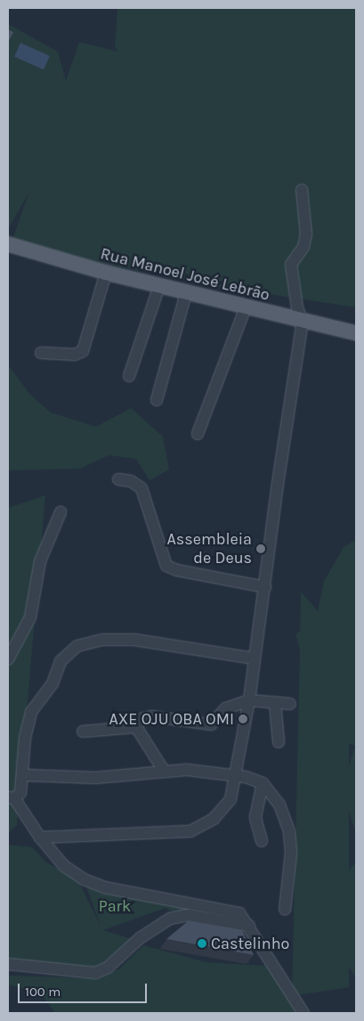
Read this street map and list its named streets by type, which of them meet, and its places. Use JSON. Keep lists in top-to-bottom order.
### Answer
{
  "streets": {
    "main road": ["Rua Manoel José Lebrão"]
  },
  "parks": ["Park"],
  "places": ["Assembleia de Deus", "AXE OJU OBA OMI", "Castelinho"],
  "scale_bar": "100 m"
}
